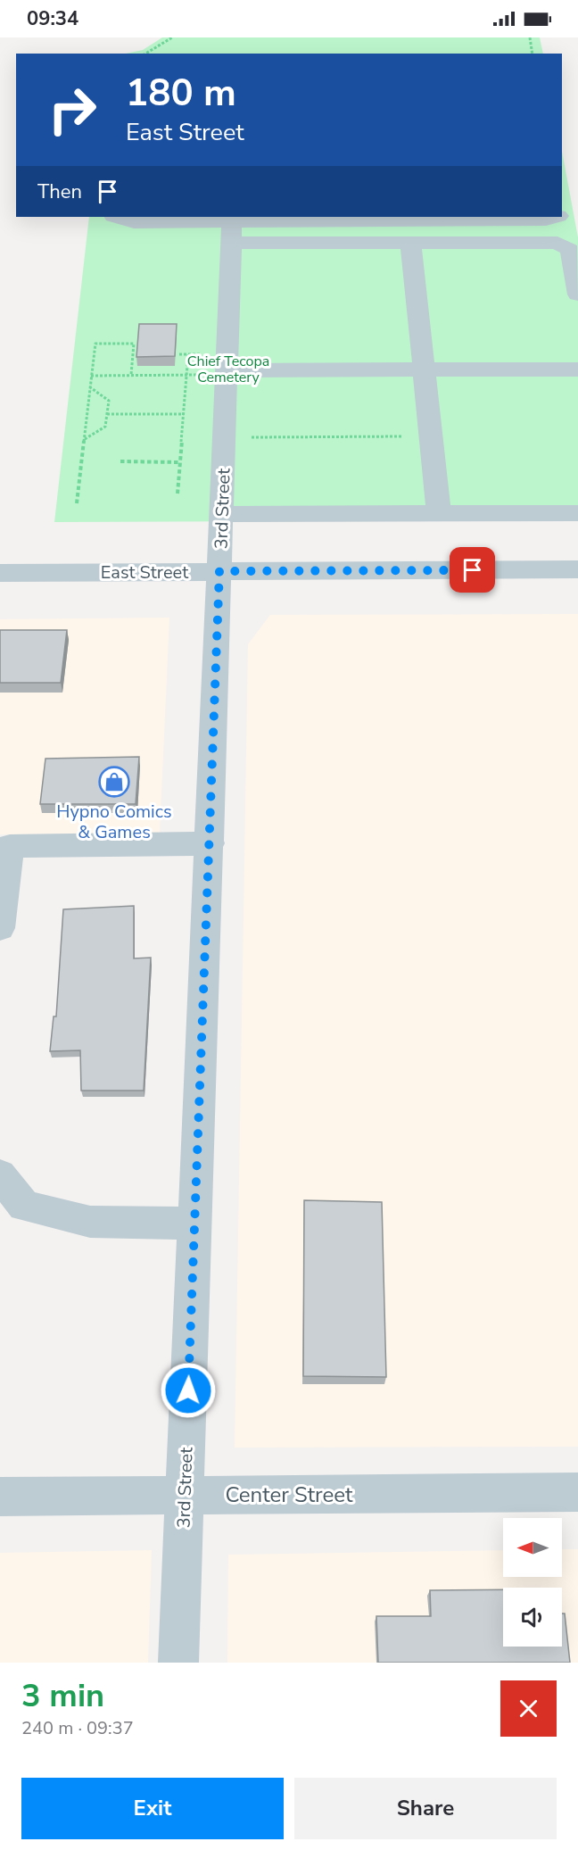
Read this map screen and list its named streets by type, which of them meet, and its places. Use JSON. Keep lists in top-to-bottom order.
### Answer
{
  "streets": {
    "street": ["3rd Street", "East Street", "Center Street"]
  },
  "crossings": [
    ["3rd Street", "East Street"],
    ["3rd Street", "Center Street"]
  ],
  "parks": ["Chief Tecopa Cemetery"],
  "places": {
    "shop": ["Hypno Comics & Games"]
  },
  "north": "left",
  "page": {
    "status": "09:34",
    "turn": ["180 m", "East Street"],
    "then": "Then",
    "heading": ["3 min", "240 m · 09:37"],
    "buttons": ["Exit", "Share"]
  }
}
